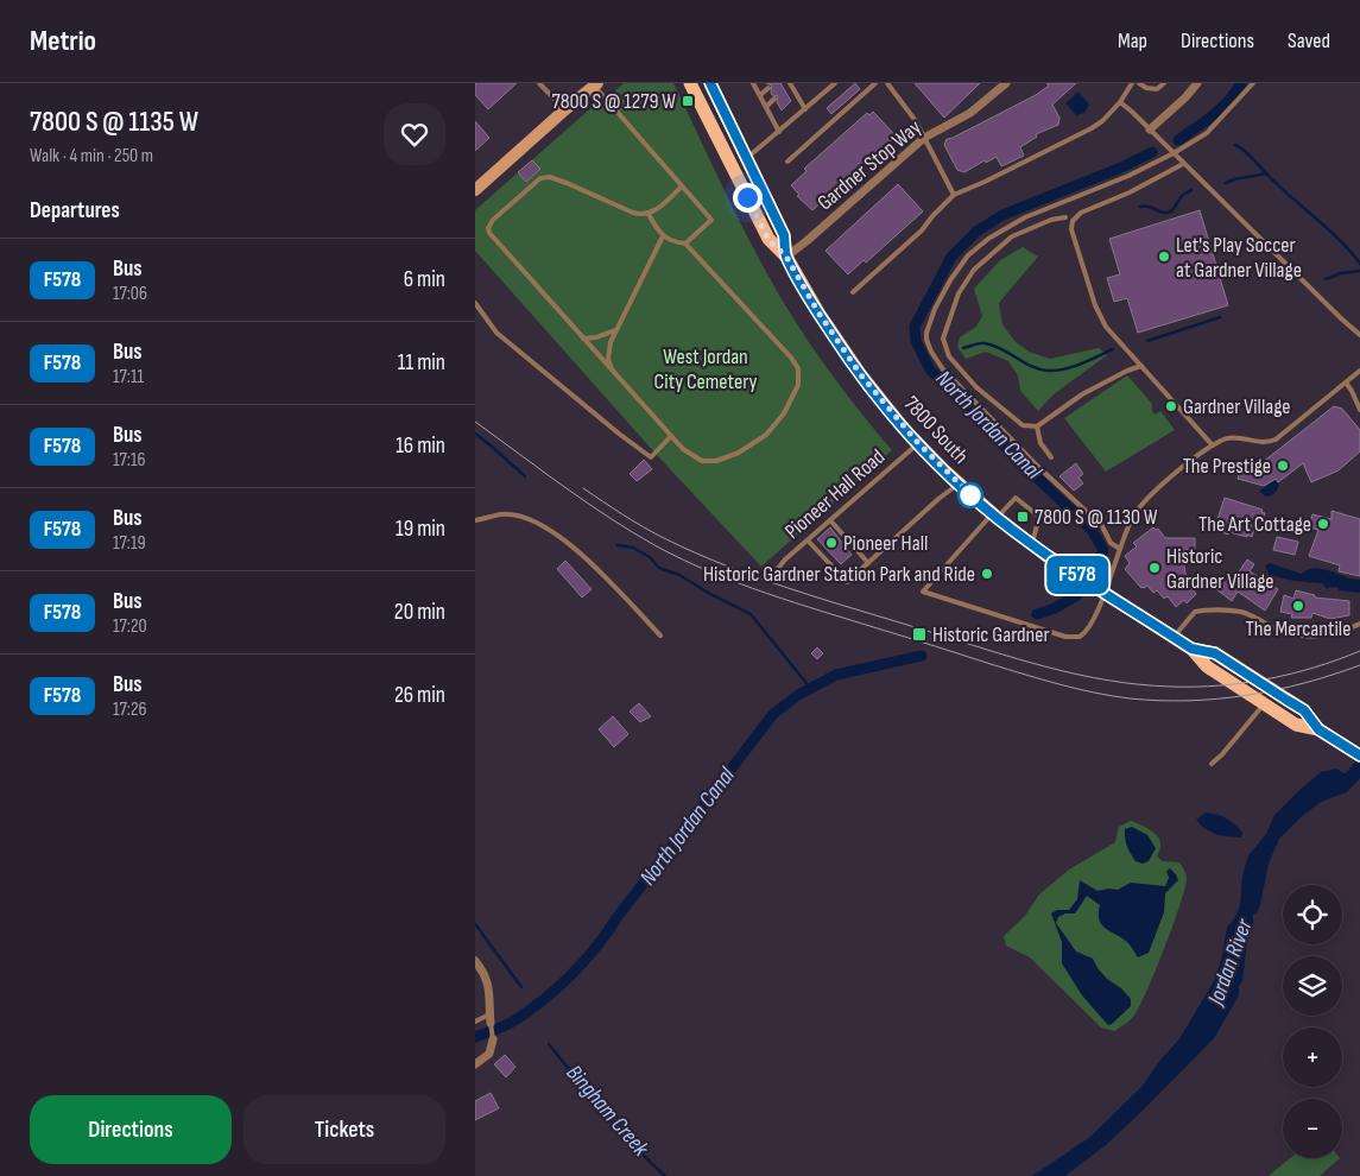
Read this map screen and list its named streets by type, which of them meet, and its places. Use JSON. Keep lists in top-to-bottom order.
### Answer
{
  "streets": {
    "main road": ["7800 South"],
    "street": ["Gardner Stop Way"],
    "lane": ["Pioneer Hall Road"]
  },
  "crossings": [
    ["Gardner Stop Way", "7800 South"],
    ["7800 South", "Pioneer Hall Road"]
  ],
  "water": ["North Jordan Canal", "Jordan River", "Bingham Creek"],
  "parks": ["West Jordan City Cemetery"],
  "places": {
    "transit": ["7800 S @ 1279 W", "7800 S @ 1130 W", "Historic Gardner"],
    "other": [
      "Let's Play Soccer at Gardner Village",
      "Gardner Village",
      "The Prestige",
      "The Art Cottage",
      "Pioneer Hall",
      "Historic Gardner Village",
      "Historic Gardner Station Park and Ride",
      "The Mercantile"
    ]
  },
  "lines": ["bus line F578"],
  "page": {
    "header": "Metrio",
    "nav": ["Map", "Directions", "Saved"],
    "heading": [
      ["7800 S @ 1135 W", "Walk · 4 min · 250 m"],
      "Departures"
    ],
    "on_map": "F578",
    "list": [
      {
        "mark": "F578",
        "name": "Bus",
        "note": "17:06",
        "value": "6 min"
      },
      {
        "mark": "F578",
        "name": "Bus",
        "note": "17:11",
        "value": "11 min"
      },
      {
        "mark": "F578",
        "name": "Bus",
        "note": "17:16",
        "value": "16 min"
      },
      {
        "mark": "F578",
        "name": "Bus",
        "note": "17:19",
        "value": "19 min"
      },
      {
        "mark": "F578",
        "name": "Bus",
        "note": "17:20",
        "value": "20 min"
      },
      {
        "mark": "F578",
        "name": "Bus",
        "note": "17:26",
        "value": "26 min"
      }
    ],
    "map_buttons": ["+", "−"],
    "buttons": ["Directions", "Tickets"]
  }
}
